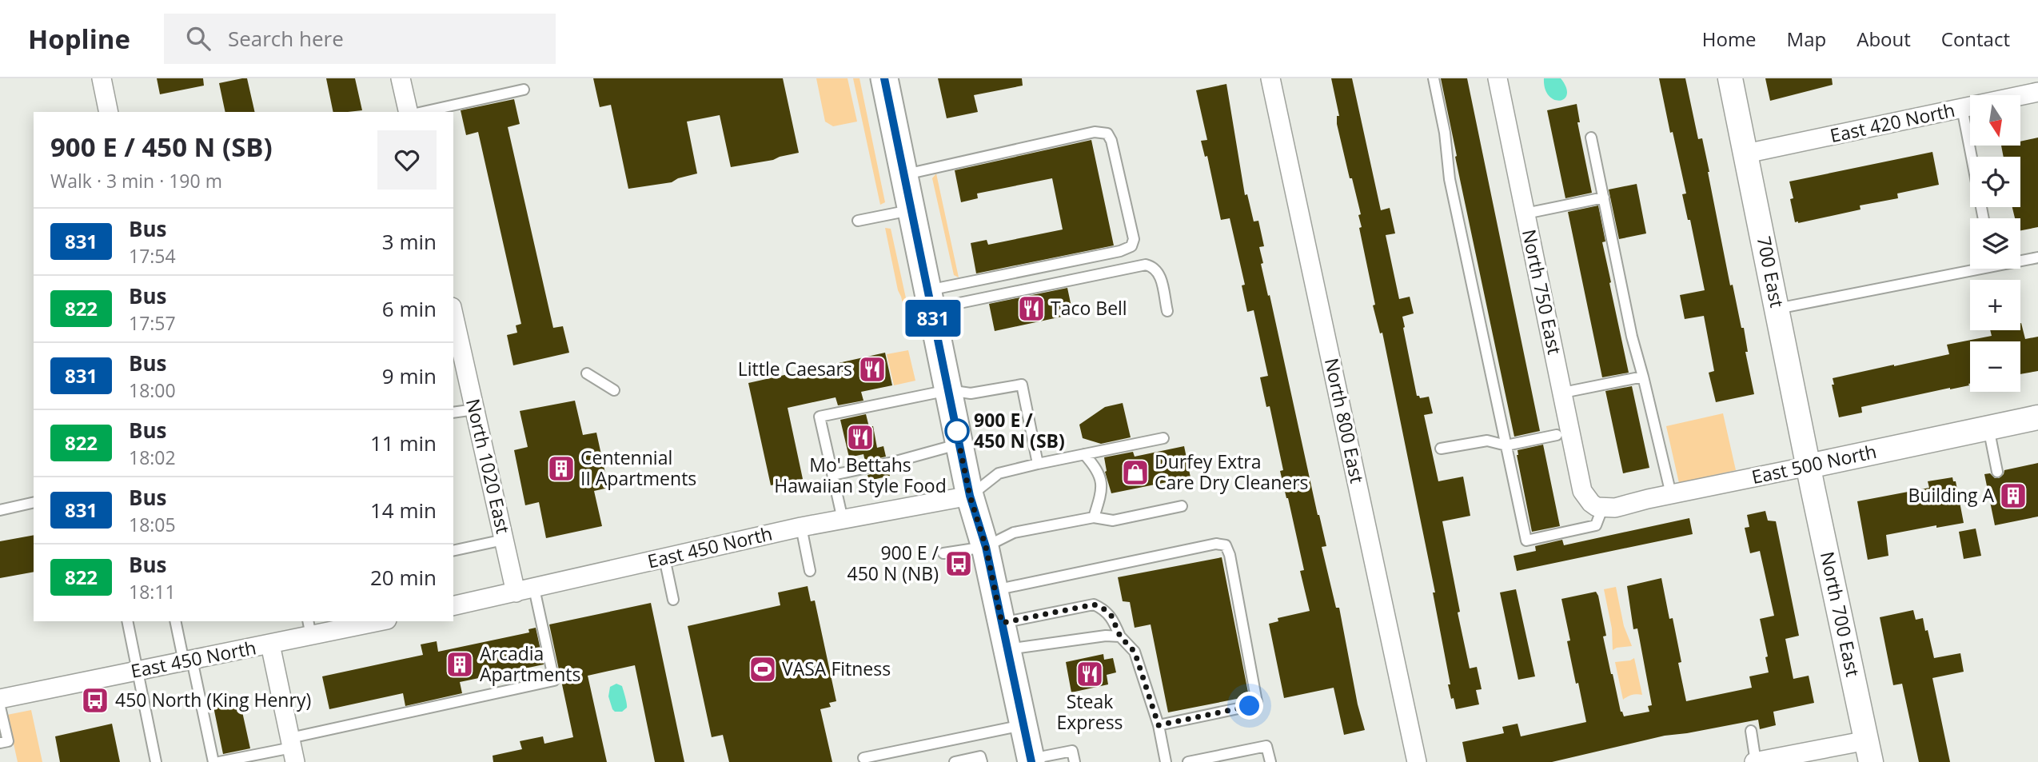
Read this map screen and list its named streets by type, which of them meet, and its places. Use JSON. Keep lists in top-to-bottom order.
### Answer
{
  "streets": {
    "street": [
      "East 420 North",
      "700 East",
      "North 750 East",
      "North 800 East",
      "East 500 North",
      "North 1020 East",
      "East 450 North",
      "North 700 East"
    ]
  },
  "crossings": [
    ["East 420 North", "700 East"],
    ["700 East", "East 500 North"],
    ["700 East", "North 700 East"],
    ["North 750 East", "East 500 North"],
    ["East 500 North", "North 700 East"],
    ["North 1020 East", "East 450 North"]
  ],
  "places": {
    "restaurant": [
      "Taco Bell",
      "Little Caesars",
      "Mo' Bettahs Hawaiian Style Food",
      "Steak Express"
    ],
    "other": ["900 E / 450 N (SB)"],
    "building": ["Centennial II Apartments", "Building A", "Arcadia Apartments"],
    "shop": ["Durfey Extra Care Dry Cleaners"],
    "bus stop": ["900 E / 450 N (NB)", "450 North (King Henry)"],
    "sports": ["VASA Fitness"]
  },
  "lines": ["bus line 831"],
  "north": "bottom",
  "page": {
    "header": "Hopline",
    "search": "Search here",
    "nav": [
      "Home",
      "Map",
      "About",
      "Contact"
    ],
    "on_map": "831",
    "map_buttons": ["+", "−"],
    "heading": ["900 E / 450 N (SB)", "Walk · 3 min · 190 m"],
    "list": [
      {
        "mark": "831",
        "name": "Bus",
        "note": "17:54",
        "value": "3 min"
      },
      {
        "mark": "822",
        "name": "Bus",
        "note": "17:57",
        "value": "6 min"
      },
      {
        "mark": "831",
        "name": "Bus",
        "note": "18:00",
        "value": "9 min"
      },
      {
        "mark": "822",
        "name": "Bus",
        "note": "18:02",
        "value": "11 min"
      },
      {
        "mark": "831",
        "name": "Bus",
        "note": "18:05",
        "value": "14 min"
      },
      {
        "mark": "822",
        "name": "Bus",
        "note": "18:11",
        "value": "20 min"
      }
    ]
  }
}
